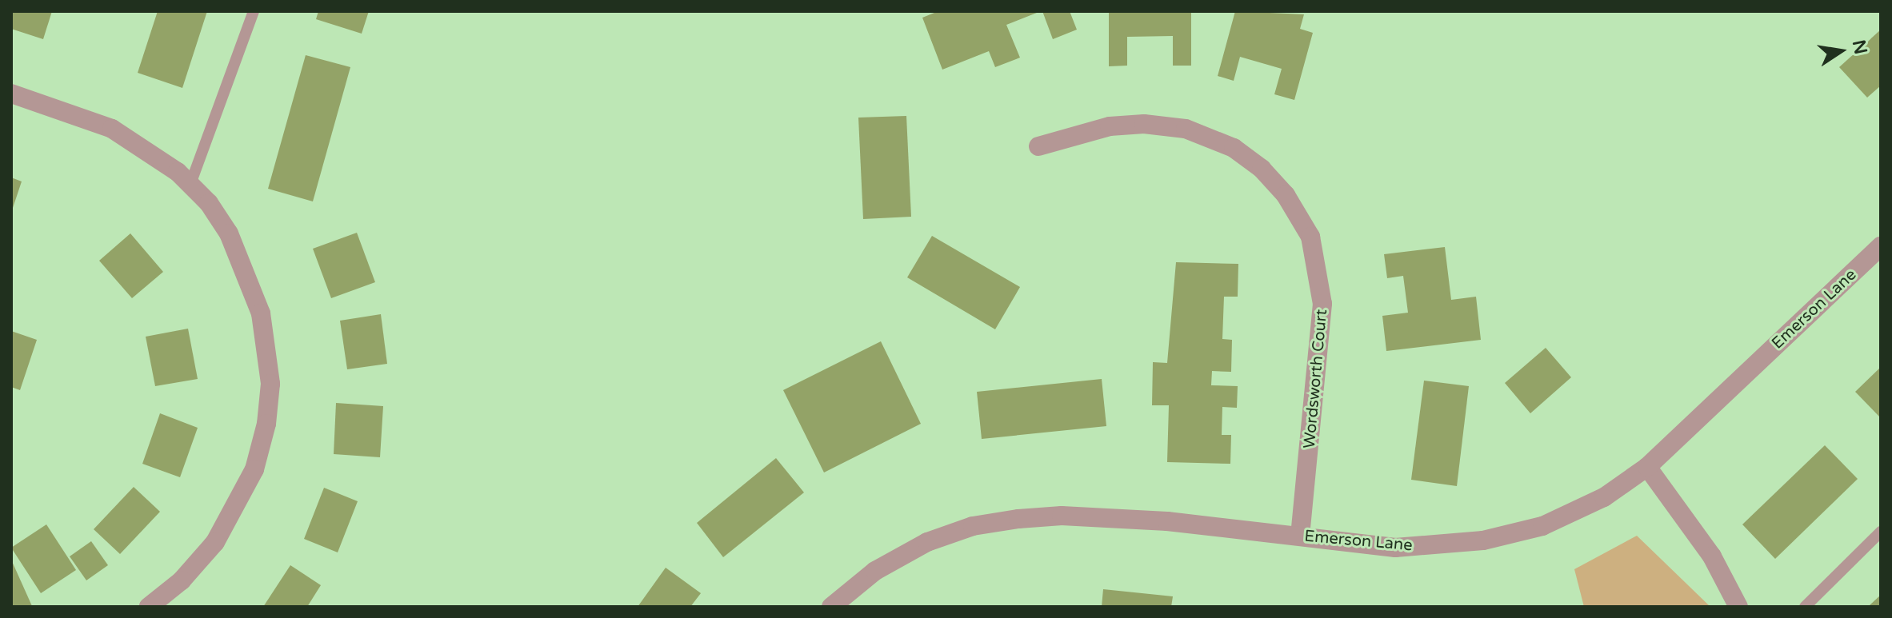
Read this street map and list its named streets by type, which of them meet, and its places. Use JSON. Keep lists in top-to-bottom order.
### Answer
{
  "streets": {
    "street": ["Emerson Lane", "Wordsworth Court"]
  },
  "crossings": [
    ["Emerson Lane", "Wordsworth Court"]
  ],
  "north": "right"
}
